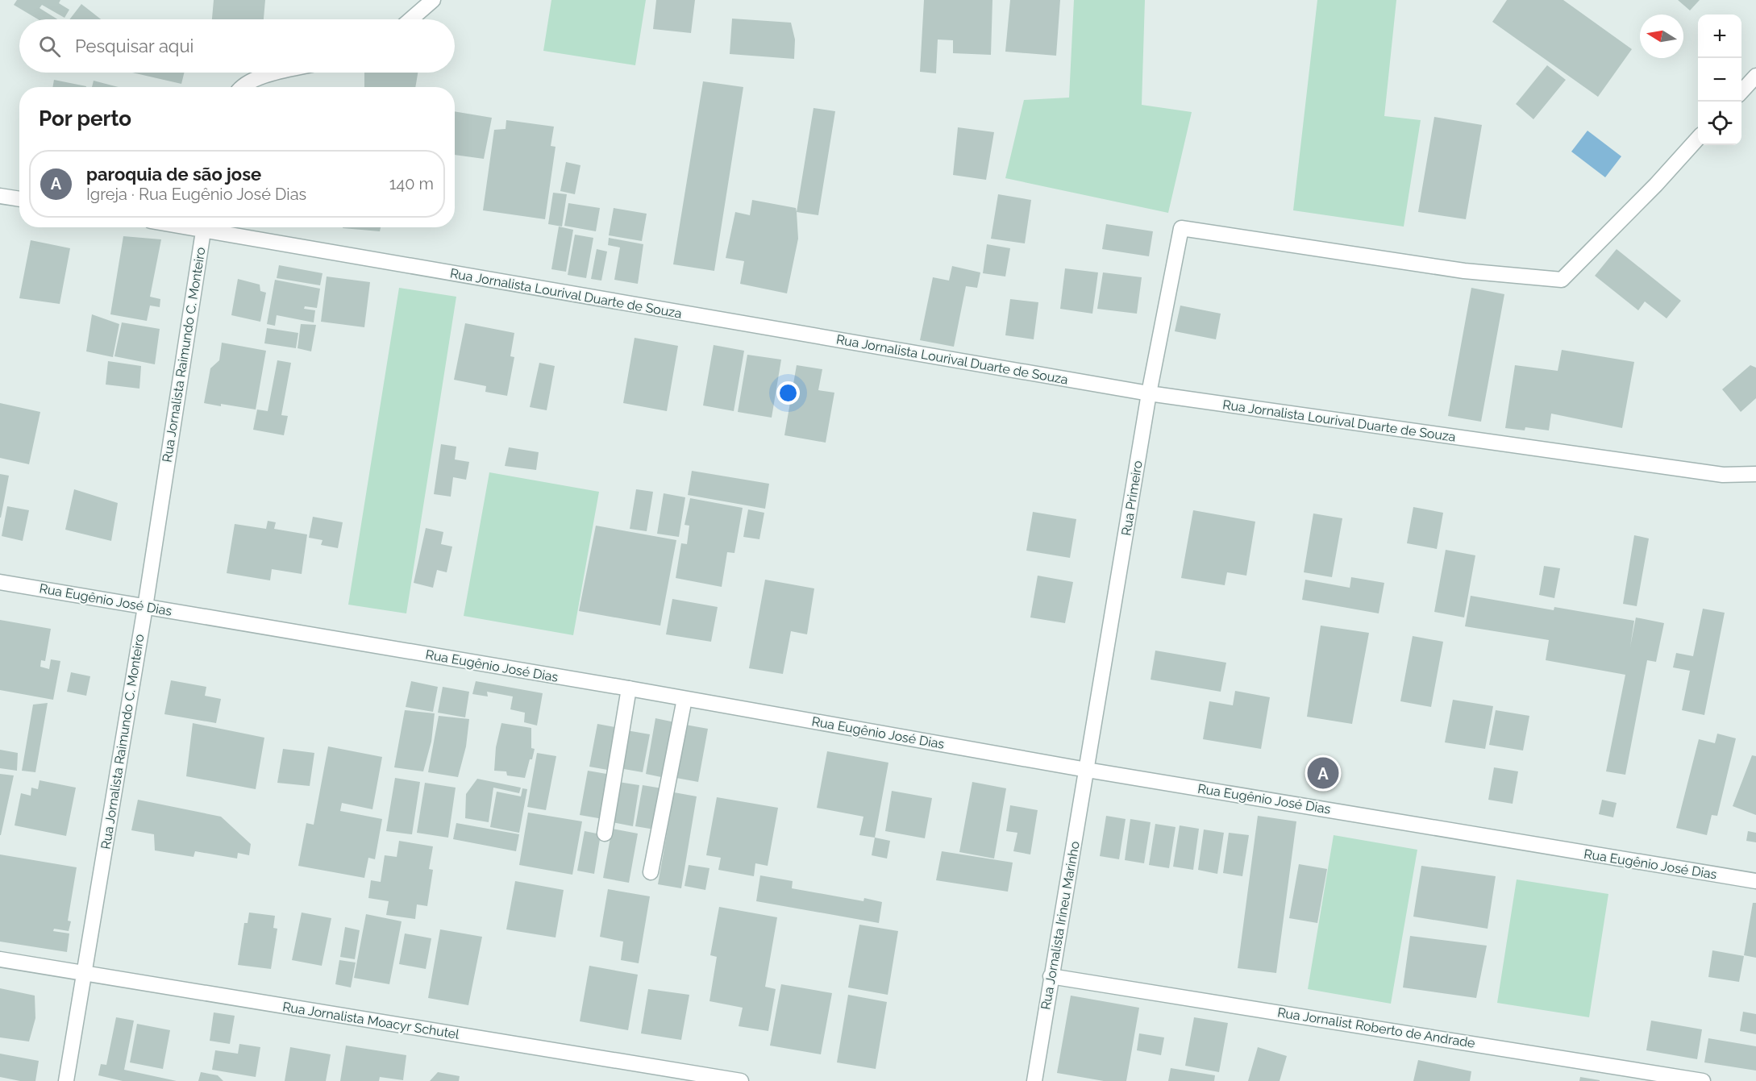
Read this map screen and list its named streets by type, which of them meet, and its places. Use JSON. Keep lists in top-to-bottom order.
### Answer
{
  "streets": {
    "street": [
      "Rua Jornalista Lourival Duarte de Souza",
      "Rua Jornalista Raimundo C. Monteiro",
      "Rua Primeiro",
      "Rua Eugênio José Dias",
      "Rua Jornalista Irineu Marinho",
      "Rua Jornalista Moacyr Schutel",
      "Rua Jornalist Roberto de Andrade"
    ]
  },
  "crossings": [
    ["Rua Jornalista Lourival Duarte de Souza", "Rua Primeiro"],
    ["Rua Jornalista Raimundo C. Monteiro", "Rua Eugênio José Dias"],
    ["Rua Jornalista Raimundo C. Monteiro", "Rua Jornalista Moacyr Schutel"],
    ["Rua Primeiro", "Rua Eugênio José Dias"],
    ["Rua Primeiro", "Rua Jornalista Irineu Marinho"],
    ["Rua Eugênio José Dias", "Rua Jornalista Irineu Marinho"],
    ["Rua Jornalista Irineu Marinho", "Rua Jornalist Roberto de Andrade"]
  ],
  "north": "left",
  "page": {
    "map_buttons": ["+", "−"],
    "search": "Pesquisar aqui",
    "heading": "Por perto",
    "list": [
      {
        "mark": "A",
        "name": "paroquia de são jose",
        "note": "Igreja · Rua Eugênio José Dias",
        "value": "140 m"
      }
    ],
    "pins": "A"
  }
}
